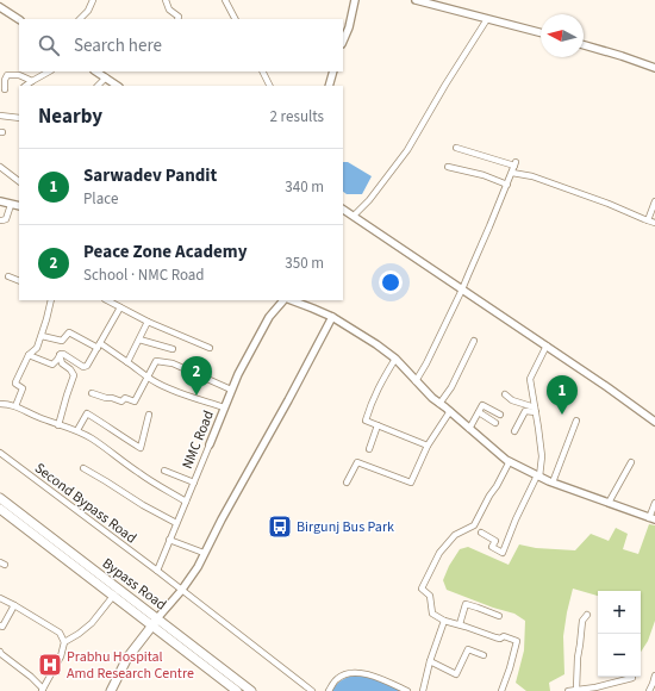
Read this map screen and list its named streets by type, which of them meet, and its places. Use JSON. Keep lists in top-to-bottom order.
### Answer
{
  "streets": {
    "main road": ["Bypass Road"],
    "street": ["NMC Road", "Second Bypass Road"]
  },
  "crossings": [
    ["NMC Road", "Second Bypass Road"]
  ],
  "places": {
    "bus stop": ["Birgunj Bus Park"],
    "hospital": ["Prabhu Hospital Amd Research Centre"]
  },
  "north": "left",
  "page": {
    "search": "Search here",
    "heading": ["Nearby", "2 results"],
    "list": [
      {
        "mark": "1",
        "name": "Sarwadev Pandit",
        "note": "Place",
        "value": "340 m"
      },
      {
        "mark": "2",
        "name": "Peace Zone Academy",
        "note": "School · NMC Road",
        "value": "350 m"
      }
    ],
    "pins": ["2", "1"],
    "map_buttons": ["+", "−"]
  }
}
